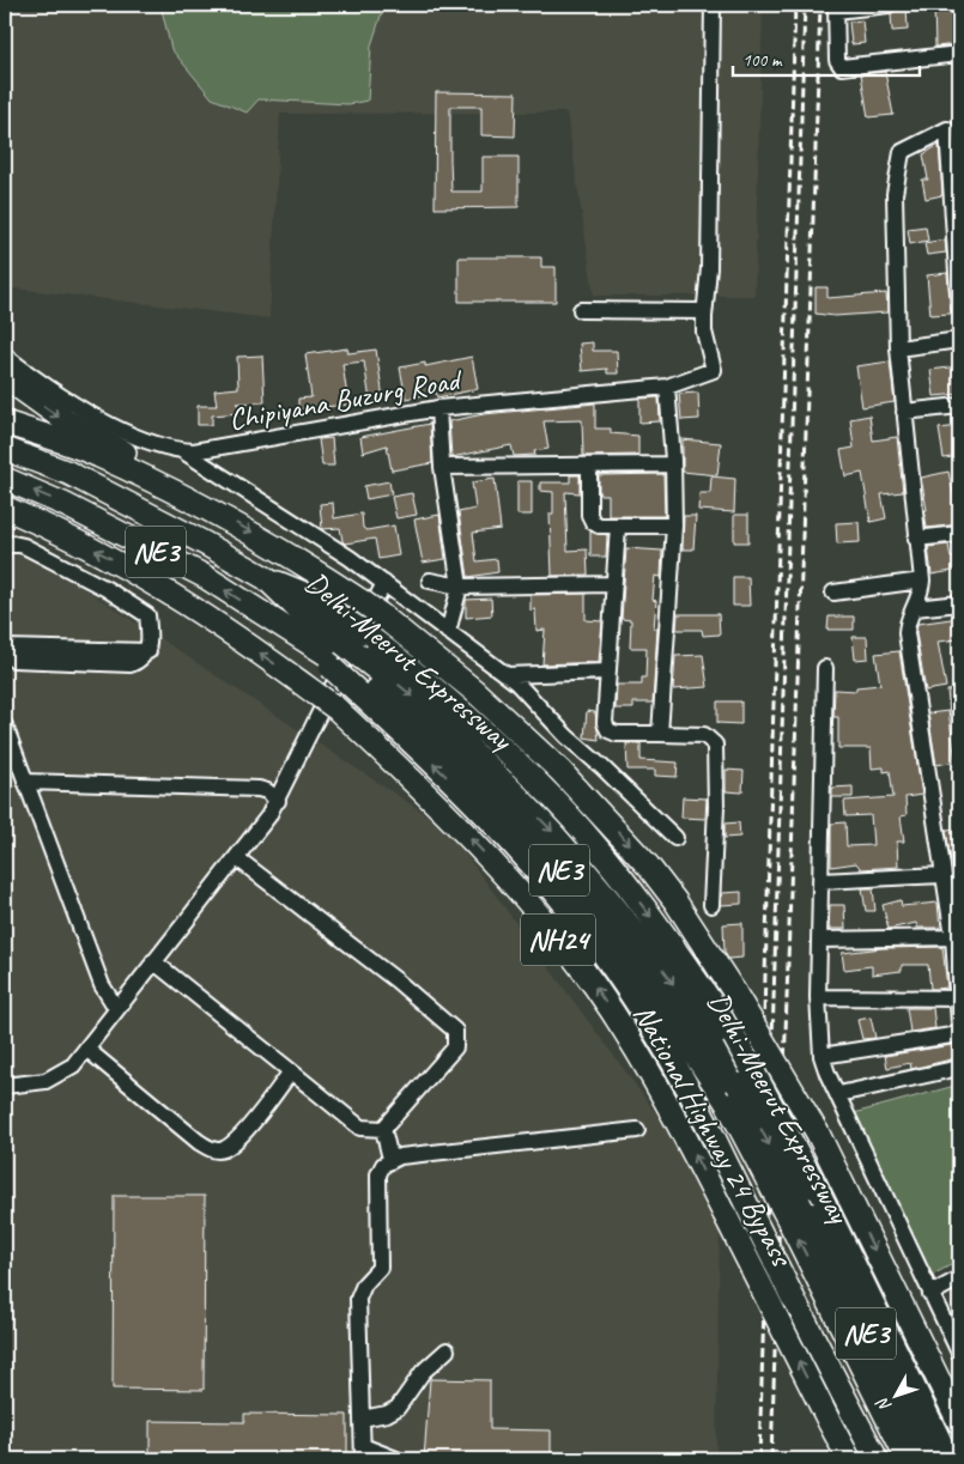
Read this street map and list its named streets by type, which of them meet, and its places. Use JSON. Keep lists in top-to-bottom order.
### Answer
{
  "streets": {
    "highway": [
      "NE3",
      "Delhi-Meerut Expressway",
      "NH24",
      "National Highway 24 Bypass"
    ],
    "street": ["Chipiyana Buzurg Road"]
  },
  "scale_bar": "100 m",
  "north": "bottom left"
}
